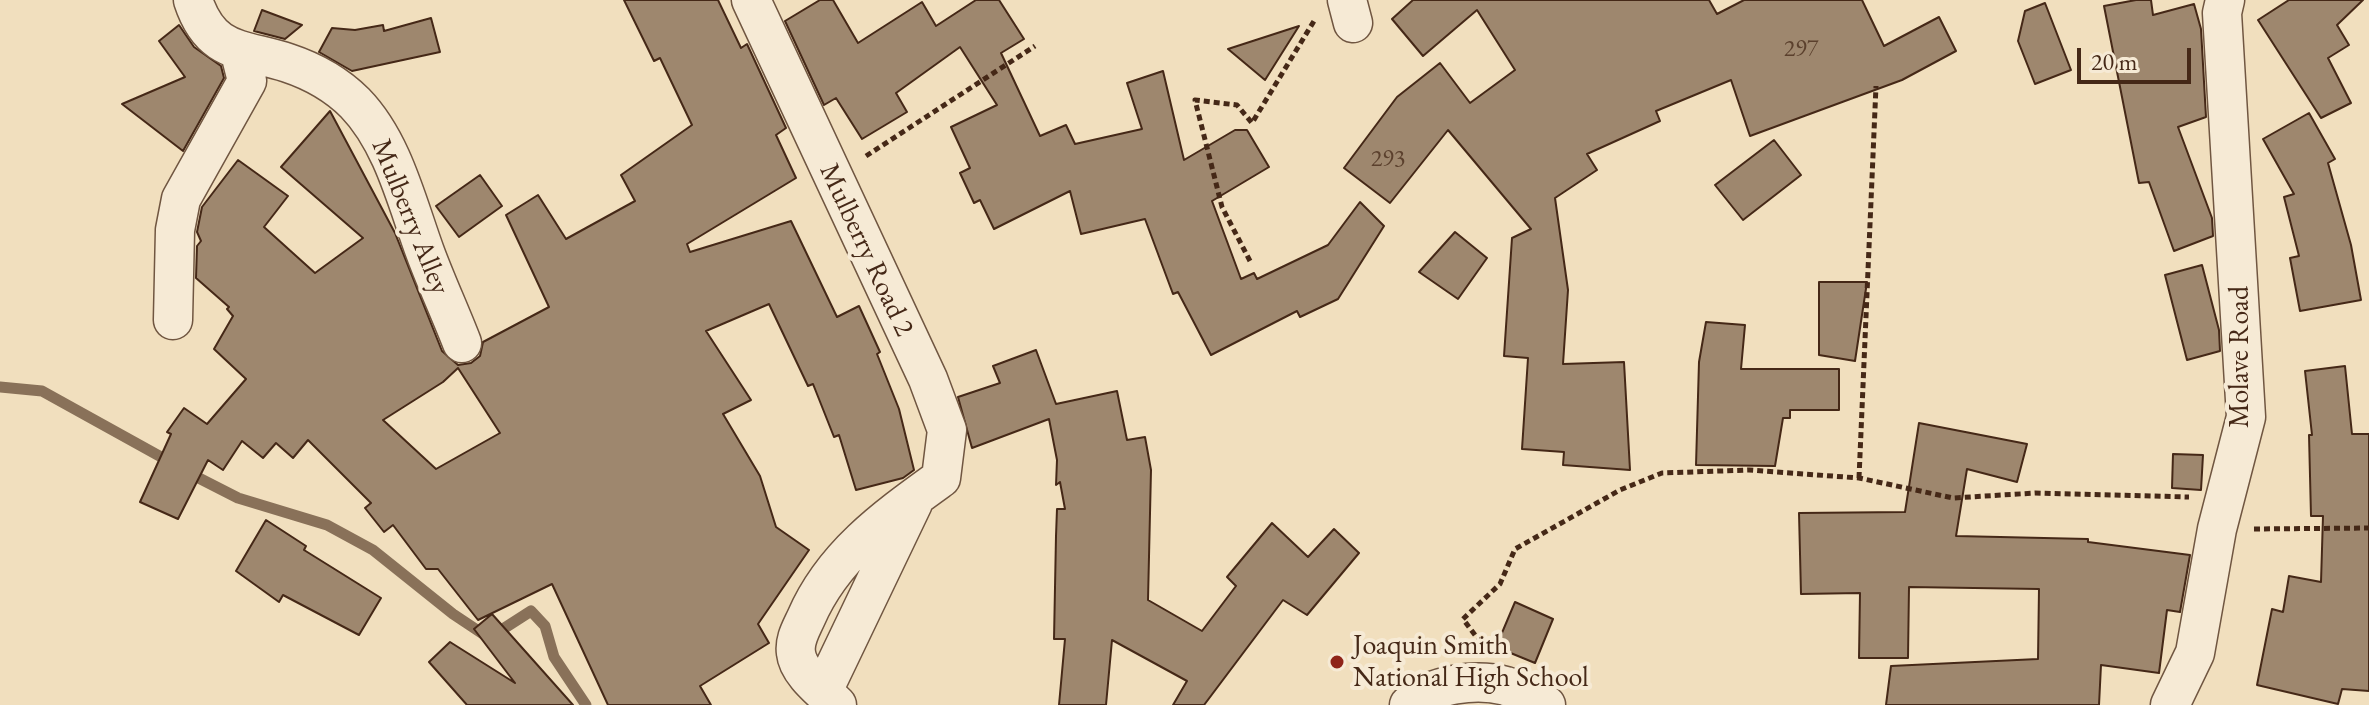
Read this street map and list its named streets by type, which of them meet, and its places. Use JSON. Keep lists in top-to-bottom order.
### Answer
{
  "streets": {
    "street": ["Mulberry Alley", "Mulberry Road 2", "Molave Road"]
  },
  "places": ["Joaquin Smith National High School"],
  "house_numbers": ["297", "293"],
  "scale_bar": "20 m"
}
